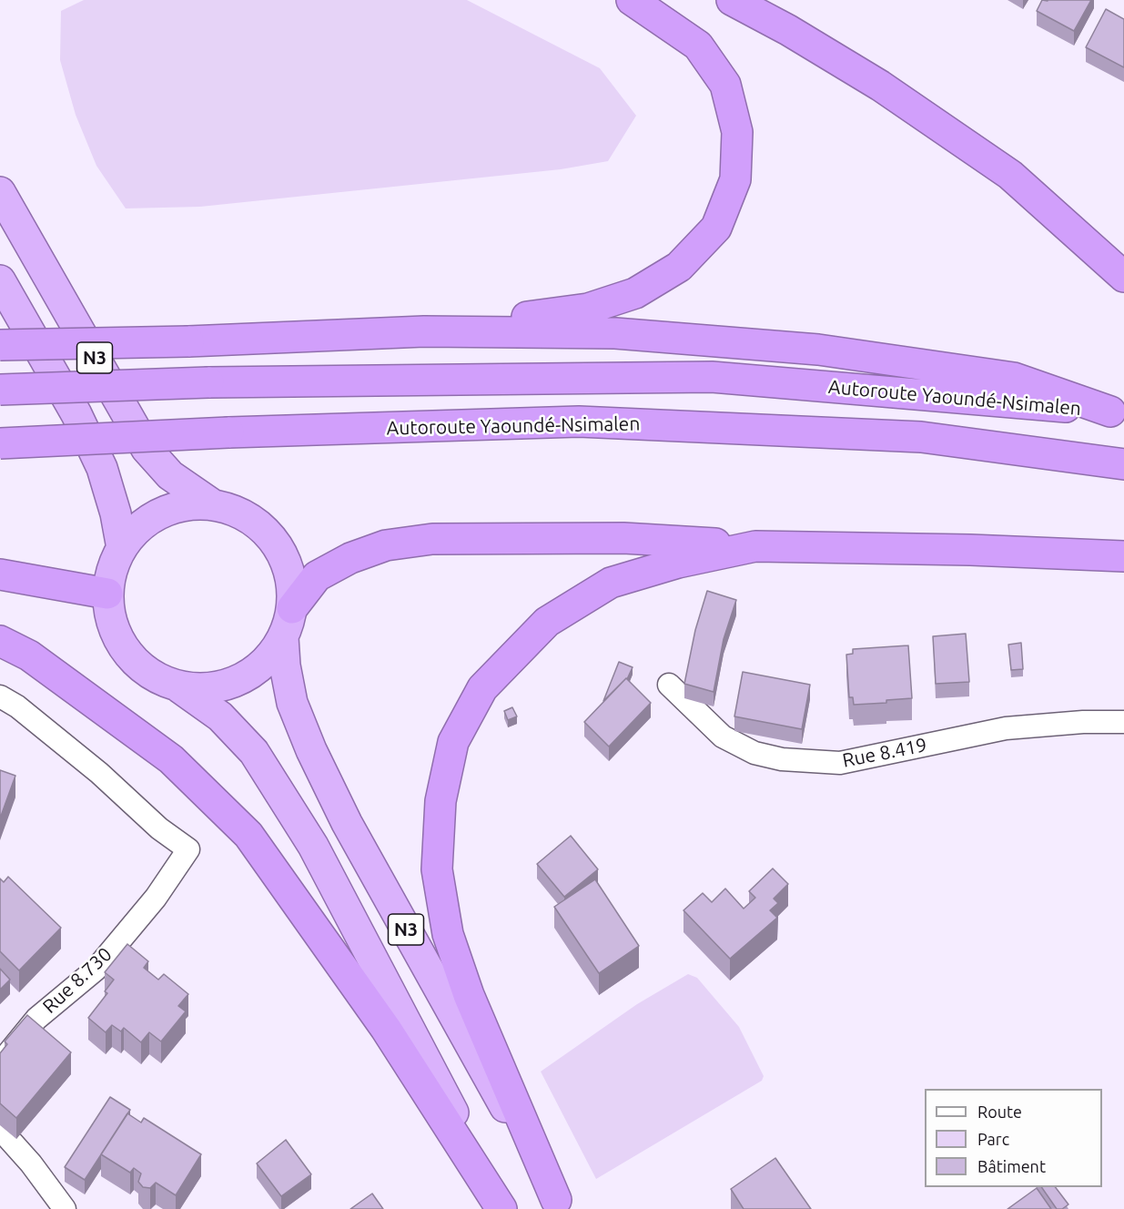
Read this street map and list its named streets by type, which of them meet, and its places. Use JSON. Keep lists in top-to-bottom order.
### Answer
{
  "streets": {
    "highway": ["N3", "Autoroute Yaoundé-Nsimalen"],
    "street": ["Rue 8.419", "Rue 8.730"]
  },
  "legend": ["Route", "Parc", "Bâtiment"]
}
